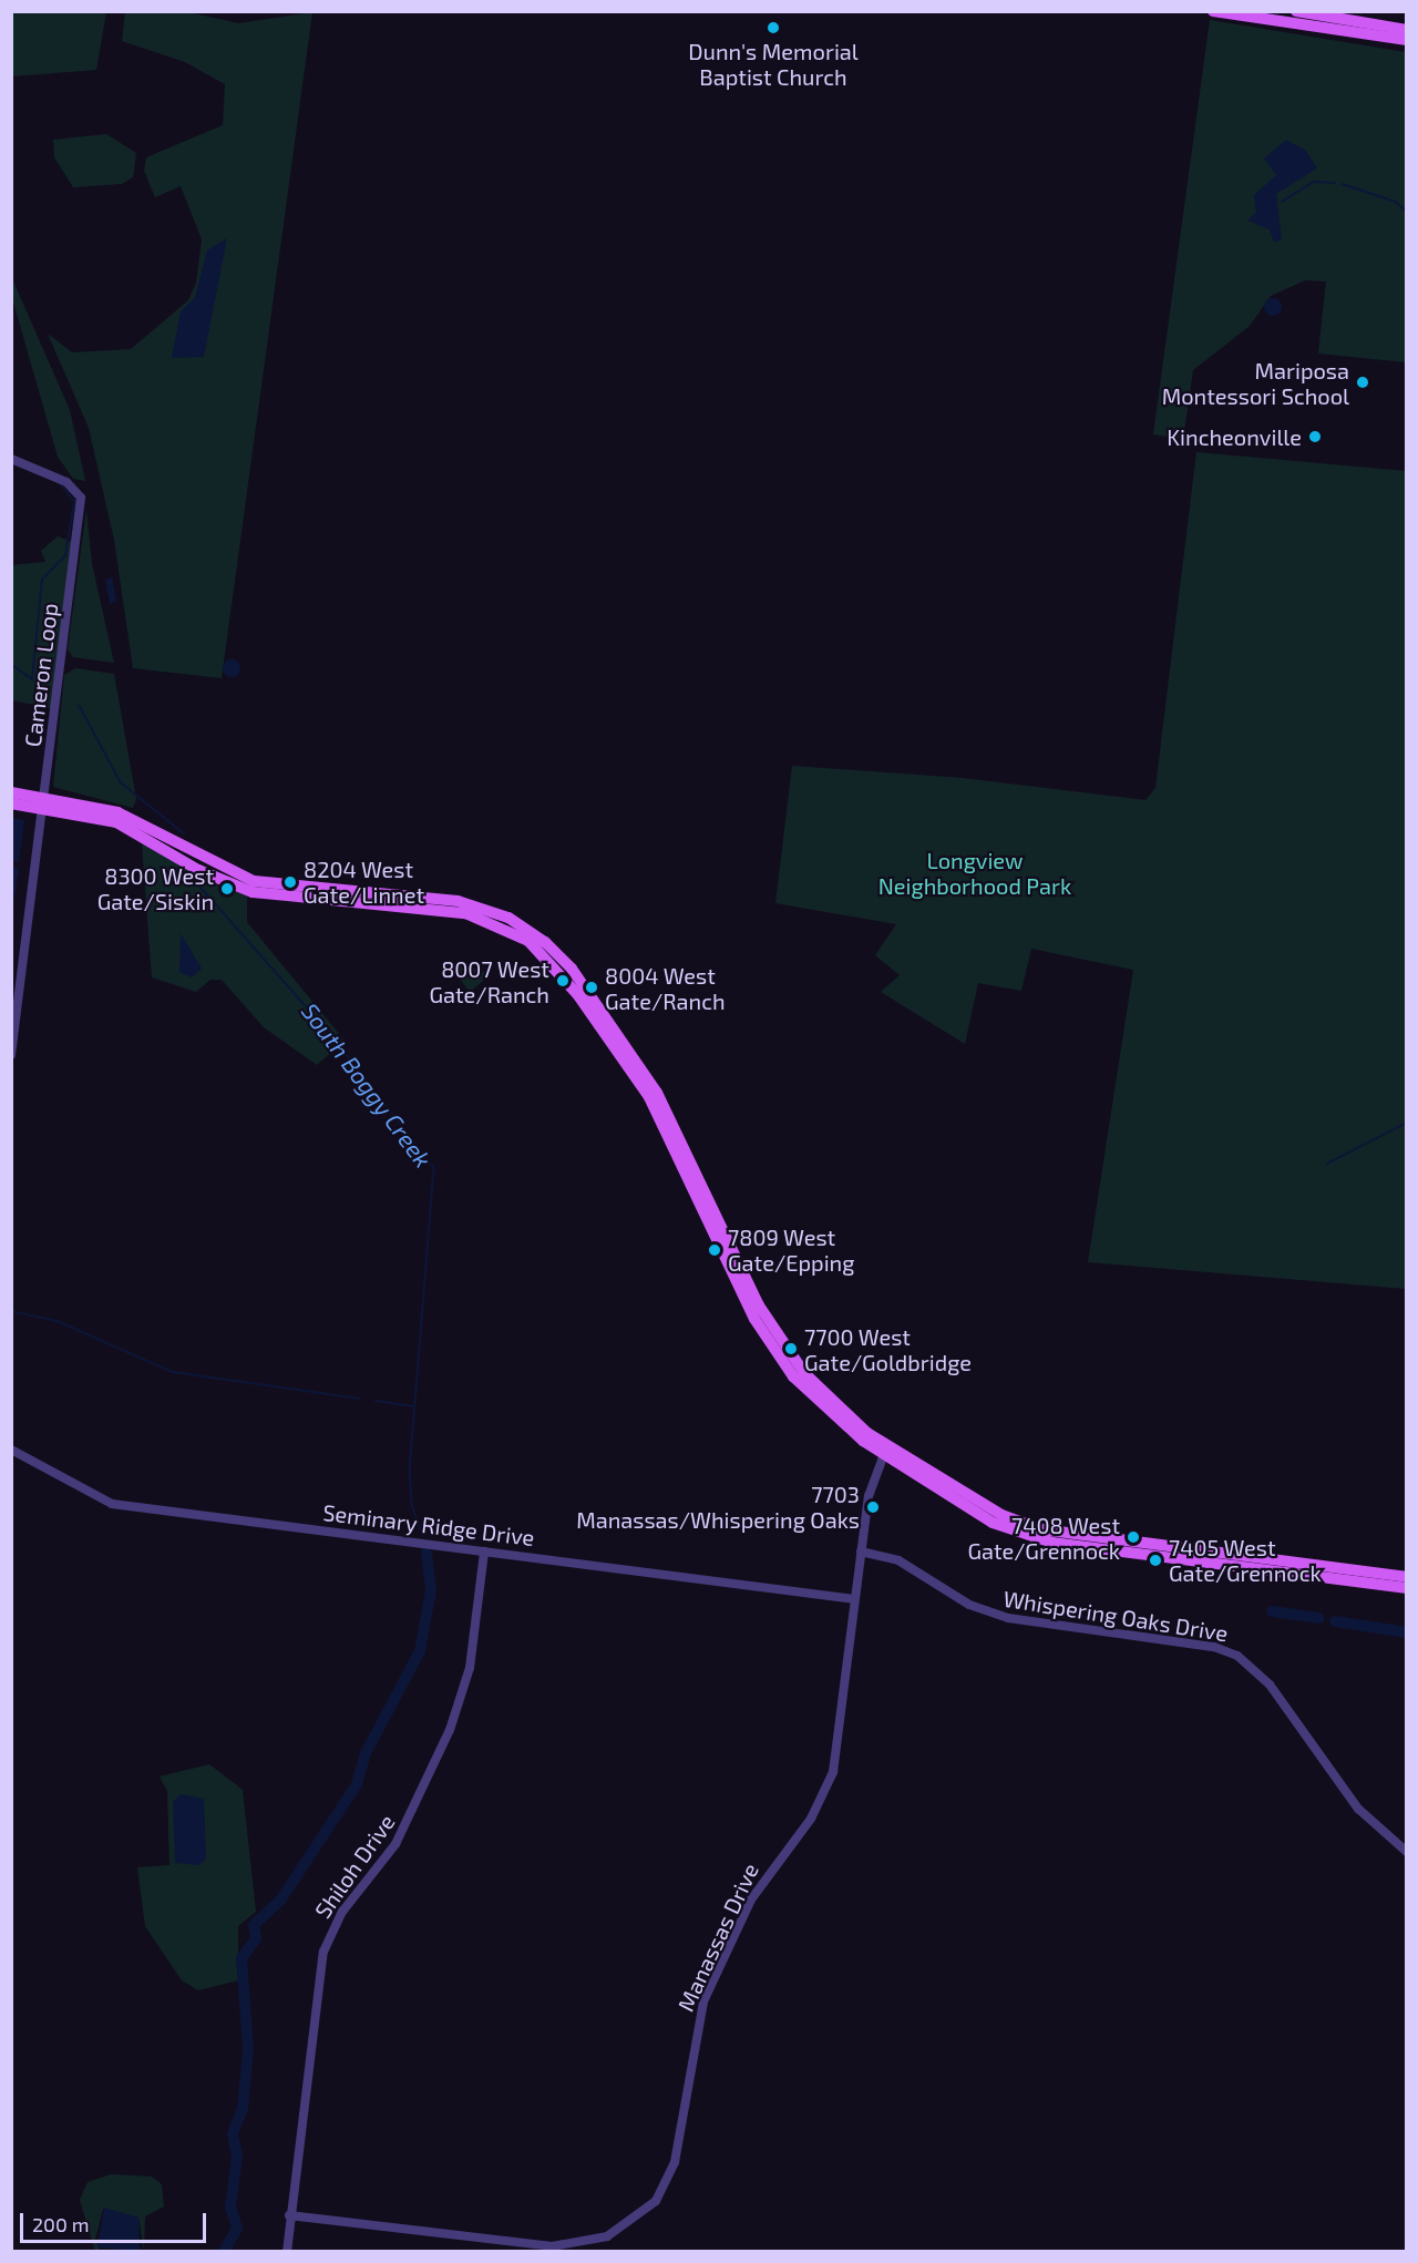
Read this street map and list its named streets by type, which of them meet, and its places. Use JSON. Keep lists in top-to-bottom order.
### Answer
{
  "streets": {
    "street": [
      "Cameron Loop",
      "Seminary Ridge Drive",
      "Whispering Oaks Drive",
      "Shiloh Drive",
      "Manassas Drive"
    ]
  },
  "crossings": [
    ["Seminary Ridge Drive", "Shiloh Drive"],
    ["Seminary Ridge Drive", "Manassas Drive"],
    ["Whispering Oaks Drive", "Manassas Drive"],
    ["Shiloh Drive", "Manassas Drive"]
  ],
  "water": ["South Boggy Creek"],
  "parks": ["Longview Neighborhood Park"],
  "places": [
    "Dunn's Memorial Baptist Church",
    "Mariposa Montessori School",
    "Kincheonville",
    "8204 West Gate/Linnet",
    "8300 West Gate/Siskin",
    "8007 West Gate/Ranch",
    "8004 West Gate/Ranch",
    "7809 West Gate/Epping",
    "7700 West Gate/Goldbridge",
    "7703 Manassas/Whispering Oaks",
    "7408 West Gate/Grennock",
    "7405 West Gate/Grennock"
  ],
  "scale_bar": "200 m"
}
